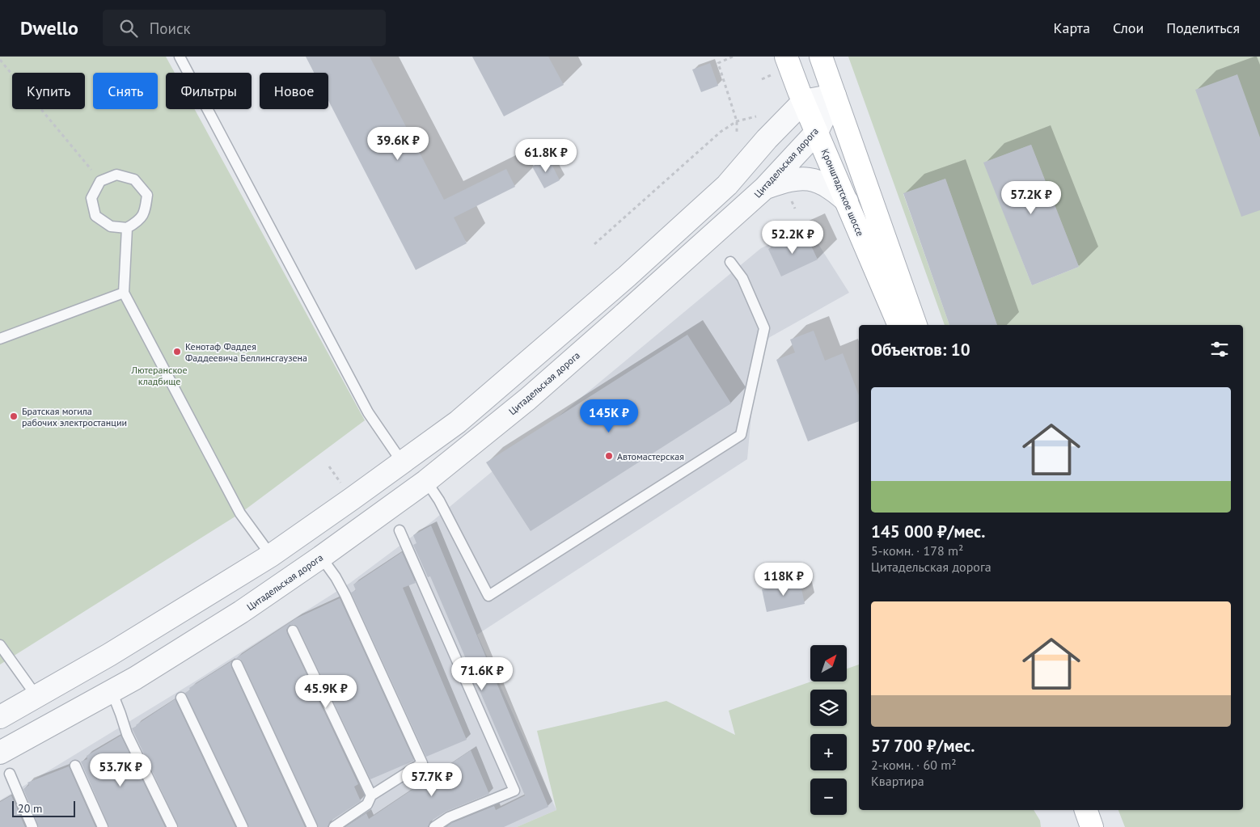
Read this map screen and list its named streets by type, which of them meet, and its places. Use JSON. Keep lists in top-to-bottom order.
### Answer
{
  "streets": {
    "main road": ["Кронштадтское шоссе"],
    "street": ["Цитадельская дорога"]
  },
  "crossings": [
    ["Цитадельская дорога", "Кронштадтское шоссе"]
  ],
  "parks": ["Лютеранское кладбище"],
  "places": ["Кенотаф Фаддея Фаддеевича Беллинсгаузена", "Братская могила рабочих электростанции", "Автомастерская"],
  "scale_bar": "20 m",
  "north": "top right",
  "page": {
    "header": "Dwello",
    "search": "Поиск",
    "nav": ["Карта", "Слои", "Поделиться"],
    "chip": [
      "Купить",
      "Снять",
      "Фильтры",
      "Новое"
    ],
    "price": [
      "39.6K ₽",
      "61.8K ₽",
      "57.2K ₽",
      "52.2K ₽",
      "145K ₽",
      "118K ₽",
      "71.6K ₽",
      "45.9K ₽",
      "53.7K ₽",
      "57.7K ₽"
    ],
    "heading": "Объектов: 10",
    "list": [
      {
        "name": "145 000 ₽/мес.",
        "note": "5-комн. · 178 m² · Цитадельская дорога"
      },
      {
        "name": "57 700 ₽/мес.",
        "note": "2-комн. · 60 m² · Квартира"
      }
    ],
    "map_buttons": ["+", "−"],
    "scale": "20 m"
  }
}
